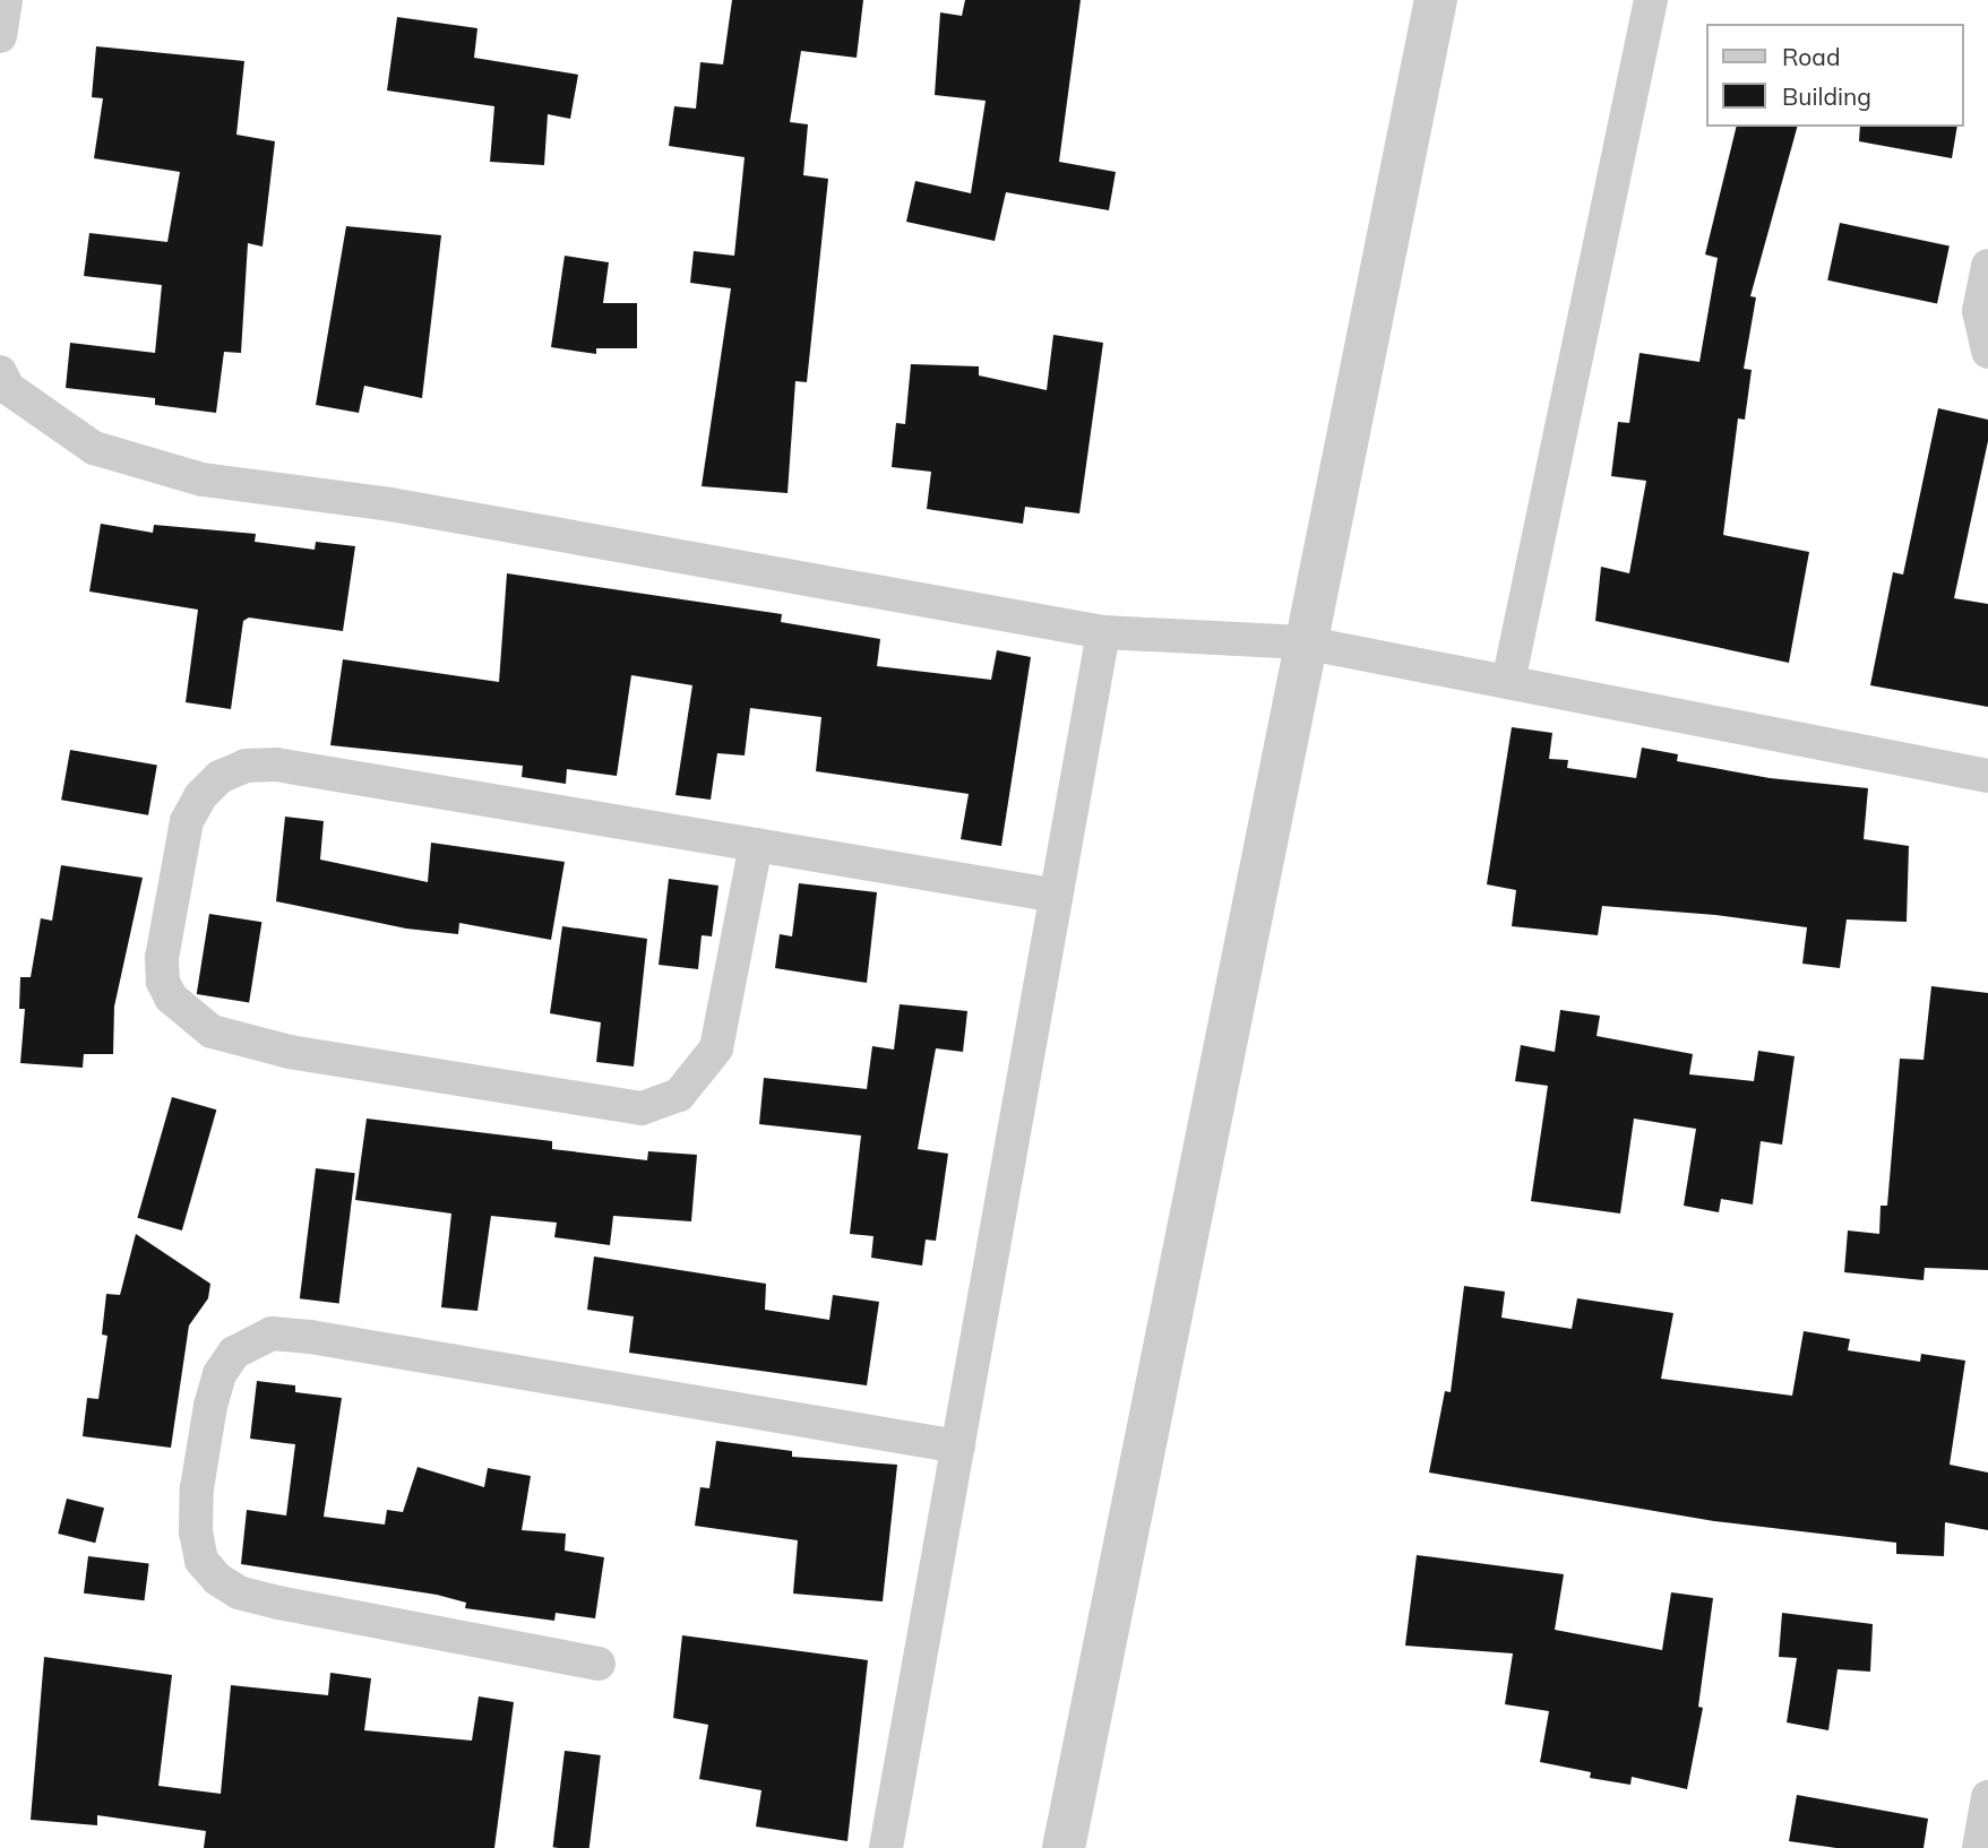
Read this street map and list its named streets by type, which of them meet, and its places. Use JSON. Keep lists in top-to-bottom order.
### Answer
{
  "legend": ["Road", "Building"]
}
